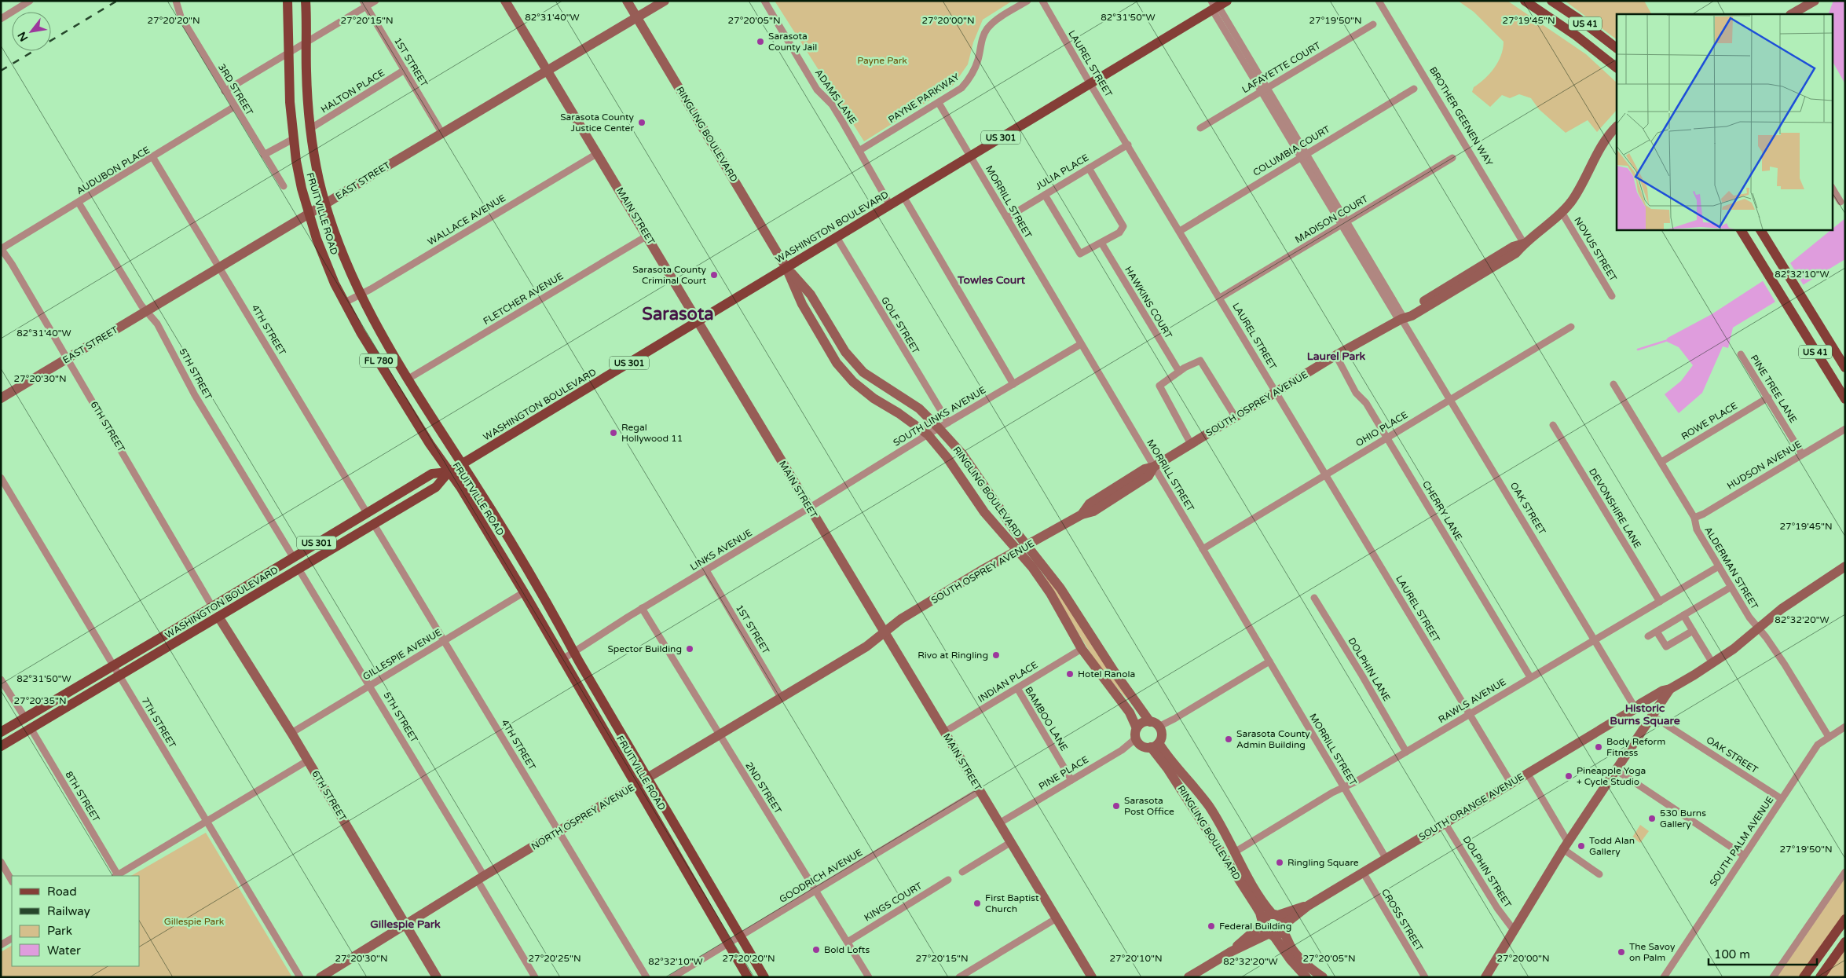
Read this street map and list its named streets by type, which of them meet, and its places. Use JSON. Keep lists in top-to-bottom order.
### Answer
{
  "streets": {
    "main road": [
      "US 41",
      "US 301",
      "FRUITVILLE ROAD",
      "WASHINGTON BOULEVARD",
      "FL 780"
    ],
    "street": [
      "1ST STREET",
      "LAUREL STREET",
      "LAFAYETTE COURT",
      "3RD STREET",
      "HALTON PLACE",
      "ADAMS LANE",
      "PAYNE PARKWAY",
      "BROTHER GEENEN WAY",
      "RINGLING BOULEVARD",
      "COLUMBIA COURT",
      "AUDUBON PLACE",
      "JULIA PLACE",
      "EAST STREET",
      "MORRILL STREET",
      "MAIN STREET",
      "MADISON COURT",
      "WALLACE AVENUE",
      "NOVUS STREET",
      "FLETCHER AVENUE",
      "HAWKINS COURT",
      "GOLF STREET",
      "4TH STREET",
      "5TH STREET",
      "PINE TREE LANE",
      "SOUTH OSPREY AVENUE",
      "SOUTH LINKS AVENUE",
      "ROWE PLACE",
      "6TH STREET",
      "OHIO PLACE",
      "HUDSON AVENUE",
      "OAK STREET",
      "DEVONSHIRE LANE",
      "CHERRY LANE",
      "LINKS AVENUE",
      "ALDERMAN STREET",
      "GILLESPIE AVENUE",
      "DOLPHIN LANE",
      "INDIAN PLACE",
      "RAWLS AVENUE",
      "BAMBOO LANE",
      "7TH STREET",
      "PINE PLACE",
      "2ND STREET",
      "8TH STREET",
      "SOUTH ORANGE AVENUE",
      "NORTH OSPREY AVENUE",
      "SOUTH PALM AVENUE",
      "DOLPHIN STREET",
      "GOODRICH AVENUE",
      "KINGS COURT",
      "CROSS STREET"
    ]
  },
  "crossings": [
    ["1ST STREET", "HALTON PLACE"],
    ["1ST STREET", "EAST STREET"],
    ["1ST STREET", "LINKS AVENUE"],
    ["1ST STREET", "NORTH OSPREY AVENUE"],
    ["LAUREL STREET", "COLUMBIA COURT"],
    ["LAUREL STREET", "JULIA PLACE"],
    ["LAUREL STREET", "MADISON COURT"],
    ["LAUREL STREET", "WASHINGTON BOULEVARD"],
    ["LAUREL STREET", "SOUTH OSPREY AVENUE"],
    ["LAUREL STREET", "OHIO PLACE"],
    ["LAUREL STREET", "RAWLS AVENUE"],
    ["LAUREL STREET", "SOUTH ORANGE AVENUE"],
    ["LAFAYETTE COURT", "OAK STREET"],
    ["3RD STREET", "AUDUBON PLACE"],
    ["HALTON PLACE", "FRUITVILLE ROAD"],
    ["ADAMS LANE", "PAYNE PARKWAY"],
    ["ADAMS LANE", "WASHINGTON BOULEVARD"],
    ["PAYNE PARKWAY", "MORRILL STREET"],
    ["BROTHER GEENEN WAY", "SOUTH OSPREY AVENUE"],
    ["RINGLING BOULEVARD", "EAST STREET"],
    ["RINGLING BOULEVARD", "WASHINGTON BOULEVARD"],
    ["RINGLING BOULEVARD", "GOLF STREET"],
    ["RINGLING BOULEVARD", "SOUTH OSPREY AVENUE"],
    ["RINGLING BOULEVARD", "SOUTH LINKS AVENUE"],
    ["RINGLING BOULEVARD", "INDIAN PLACE"],
    ["RINGLING BOULEVARD", "RAWLS AVENUE"],
    ["RINGLING BOULEVARD", "PINE PLACE"],
    ["RINGLING BOULEVARD", "SOUTH ORANGE AVENUE"],
    ["COLUMBIA COURT", "OAK STREET"],
    ["AUDUBON PLACE", "4TH STREET"],
    ["AUDUBON PLACE", "5TH STREET"],
    ["AUDUBON PLACE", "6TH STREET"],
    ["JULIA PLACE", "MORRILL STREET"],
    ["EAST STREET", "FRUITVILLE ROAD"],
    ["EAST STREET", "MAIN STREET"],
    ["EAST STREET", "4TH STREET"],
    ["EAST STREET", "5TH STREET"],
    ["EAST STREET", "6TH STREET"],
    ["MORRILL STREET", "WASHINGTON BOULEVARD"],
    ["MORRILL STREET", "SOUTH OSPREY AVENUE"],
    ["MORRILL STREET", "SOUTH LINKS AVENUE"],
    ["MORRILL STREET", "OHIO PLACE"],
    ["MORRILL STREET", "RAWLS AVENUE"],
    ["MORRILL STREET", "SOUTH ORANGE AVENUE"],
    ["FRUITVILLE ROAD", "WALLACE AVENUE"],
    ["FRUITVILLE ROAD", "WASHINGTON BOULEVARD"],
    ["FRUITVILLE ROAD", "FLETCHER AVENUE"],
    ["FRUITVILLE ROAD", "LINKS AVENUE"],
    ["FRUITVILLE ROAD", "GILLESPIE AVENUE"],
    ["FRUITVILLE ROAD", "NORTH OSPREY AVENUE"],
    ["FRUITVILLE ROAD", "GOODRICH AVENUE"],
    ["MAIN STREET", "WALLACE AVENUE"],
    ["MAIN STREET", "WASHINGTON BOULEVARD"],
    ["MAIN STREET", "FLETCHER AVENUE"],
    ["MAIN STREET", "SOUTH OSPREY AVENUE"],
    ["MAIN STREET", "SOUTH LINKS AVENUE"],
    ["MAIN STREET", "LINKS AVENUE"],
    ["MAIN STREET", "INDIAN PLACE"],
    ["MAIN STREET", "PINE PLACE"],
    ["MAIN STREET", "NORTH OSPREY AVENUE"],
    ["MAIN STREET", "GOODRICH AVENUE"],
    ["MADISON COURT", "OAK STREET"],
    ["WASHINGTON BOULEVARD", "GOLF STREET"],
    ["WASHINGTON BOULEVARD", "4TH STREET"],
    ["WASHINGTON BOULEVARD", "5TH STREET"],
    ["WASHINGTON BOULEVARD", "6TH STREET"],
    ["WASHINGTON BOULEVARD", "OAK STREET"],
    ["WASHINGTON BOULEVARD", "7TH STREET"],
    ["WASHINGTON BOULEVARD", "8TH STREET"],
    ["NOVUS STREET", "SOUTH OSPREY AVENUE"],
    ["GOLF STREET", "SOUTH LINKS AVENUE"],
    ["4TH STREET", "GILLESPIE AVENUE"],
    ["4TH STREET", "NORTH OSPREY AVENUE"],
    ["5TH STREET", "GILLESPIE AVENUE"],
    ["5TH STREET", "NORTH OSPREY AVENUE"],
    ["PINE TREE LANE", "ROWE PLACE"],
    ["PINE TREE LANE", "HUDSON AVENUE"],
    ["SOUTH OSPREY AVENUE", "OAK STREET"],
    ["SOUTH OSPREY AVENUE", "CHERRY LANE"],
    ["SOUTH OSPREY AVENUE", "NORTH OSPREY AVENUE"],
    ["SOUTH LINKS AVENUE", "LINKS AVENUE"],
    ["ROWE PLACE", "ALDERMAN STREET"],
    ["6TH STREET", "GILLESPIE AVENUE"],
    ["6TH STREET", "NORTH OSPREY AVENUE"],
    ["OHIO PLACE", "OAK STREET"],
    ["OHIO PLACE", "CHERRY LANE"],
    ["HUDSON AVENUE", "ALDERMAN STREET"],
    ["OAK STREET", "RAWLS AVENUE"],
    ["OAK STREET", "SOUTH ORANGE AVENUE"],
    ["OAK STREET", "SOUTH PALM AVENUE"],
    ["DEVONSHIRE LANE", "RAWLS AVENUE"],
    ["CHERRY LANE", "RAWLS AVENUE"],
    ["LINKS AVENUE", "2ND STREET"],
    ["ALDERMAN STREET", "RAWLS AVENUE"],
    ["ALDERMAN STREET", "SOUTH ORANGE AVENUE"],
    ["ALDERMAN STREET", "SOUTH PALM AVENUE"],
    ["DOLPHIN LANE", "RAWLS AVENUE"],
    ["INDIAN PLACE", "BAMBOO LANE"],
    ["BAMBOO LANE", "PINE PLACE"],
    ["2ND STREET", "NORTH OSPREY AVENUE"],
    ["2ND STREET", "GOODRICH AVENUE"],
    ["2ND STREET", "KINGS COURT"],
    ["SOUTH ORANGE AVENUE", "DOLPHIN STREET"],
    ["SOUTH ORANGE AVENUE", "CROSS STREET"]
  ],
  "districts": [
    "Towles Court",
    "Sarasota",
    "Laurel Park",
    "Historic Burns Square",
    "Gillespie Park"
  ],
  "parks": ["Payne Park", "Gillespie Park"],
  "places": [
    "Sarasota County Jail",
    "Sarasota County Justice Center",
    "Sarasota County Criminal Court",
    "Regal Hollywood 11",
    "Spector Building",
    "Rivo at Ringling",
    "Hotel Ranola",
    "Sarasota County Admin Building",
    "Body Reform Fitness",
    "Pineapple Yoga + Cycle Studio",
    "Sarasota Post Office",
    "530 Burns Gallery",
    "Todd Alan Gallery",
    "Ringling Square",
    "First Baptist Church",
    "Federal Building",
    "Bold Lofts",
    "The Savoy on Palm"
  ],
  "legend": [
    "Road",
    "Railway",
    "Park",
    "Water"
  ],
  "scale_bar": "100 m",
  "north": "bottom left",
  "coordinates": [
    "82°31'40\"W",
    "82°31'50\"W",
    "27°20'05\"N",
    "27°20'20\"N",
    "27°20'15\"N",
    "27°20'00\"N",
    "27°19'50\"N",
    "27°19'45\"N",
    "82°32'10\"W",
    "27°20'30\"N",
    "82°32'20\"W",
    "27°20'35\"N",
    "27°20'25\"N",
    "27°20'10\"N"
  ]
}
